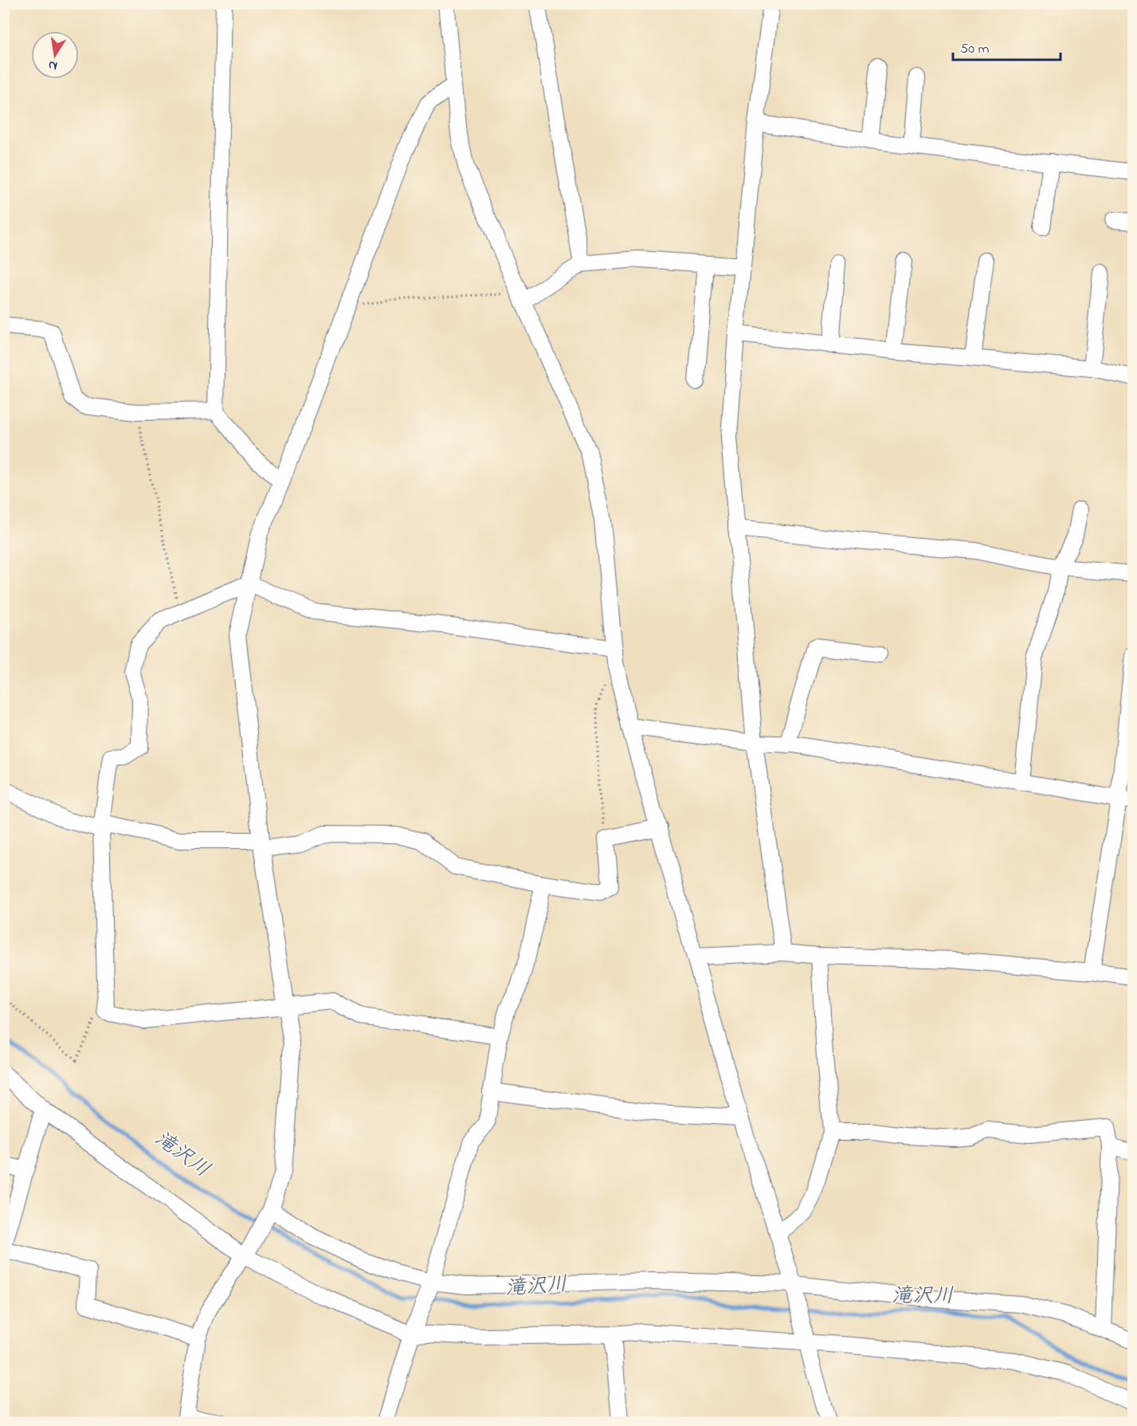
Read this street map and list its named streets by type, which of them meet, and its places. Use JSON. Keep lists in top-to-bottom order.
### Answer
{
  "water": ["滝沢川"],
  "scale_bar": "50 m",
  "north": "bottom"
}
